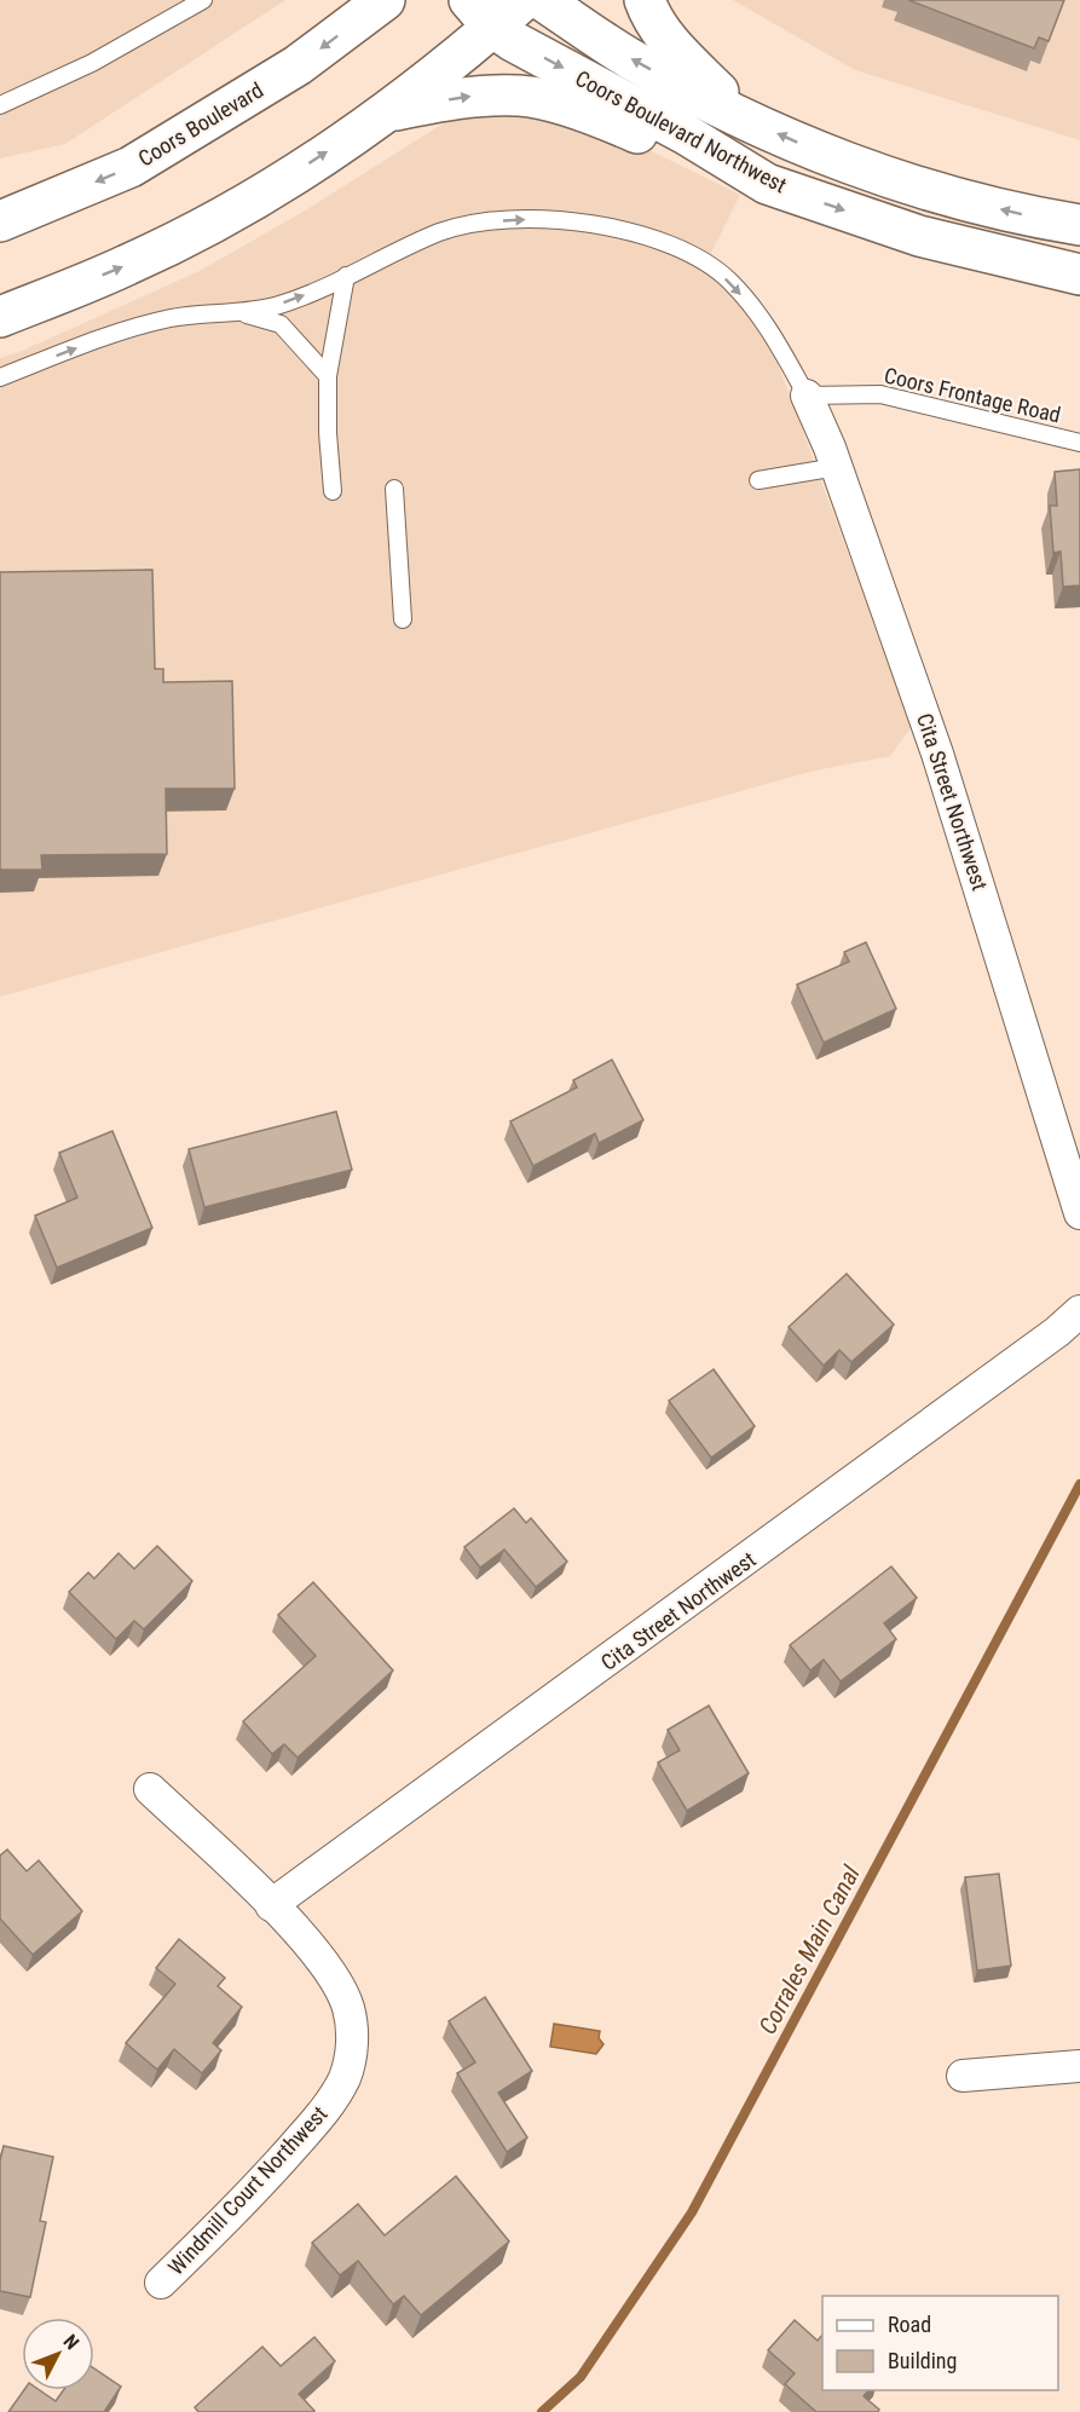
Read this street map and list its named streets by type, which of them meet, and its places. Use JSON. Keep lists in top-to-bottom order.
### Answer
{
  "streets": {
    "main road": ["Coors Boulevard", "Coors Boulevard Northwest"],
    "street": ["Cita Street Northwest", "Windmill Court Northwest"],
    "lane": ["Coors Frontage Road"]
  },
  "crossings": [
    ["Coors Frontage Road", "Cita Street Northwest"],
    ["Cita Street Northwest", "Windmill Court Northwest"]
  ],
  "water": ["Corrales Main Canal"],
  "legend": ["Road", "Building"],
  "north": "top right"
}
